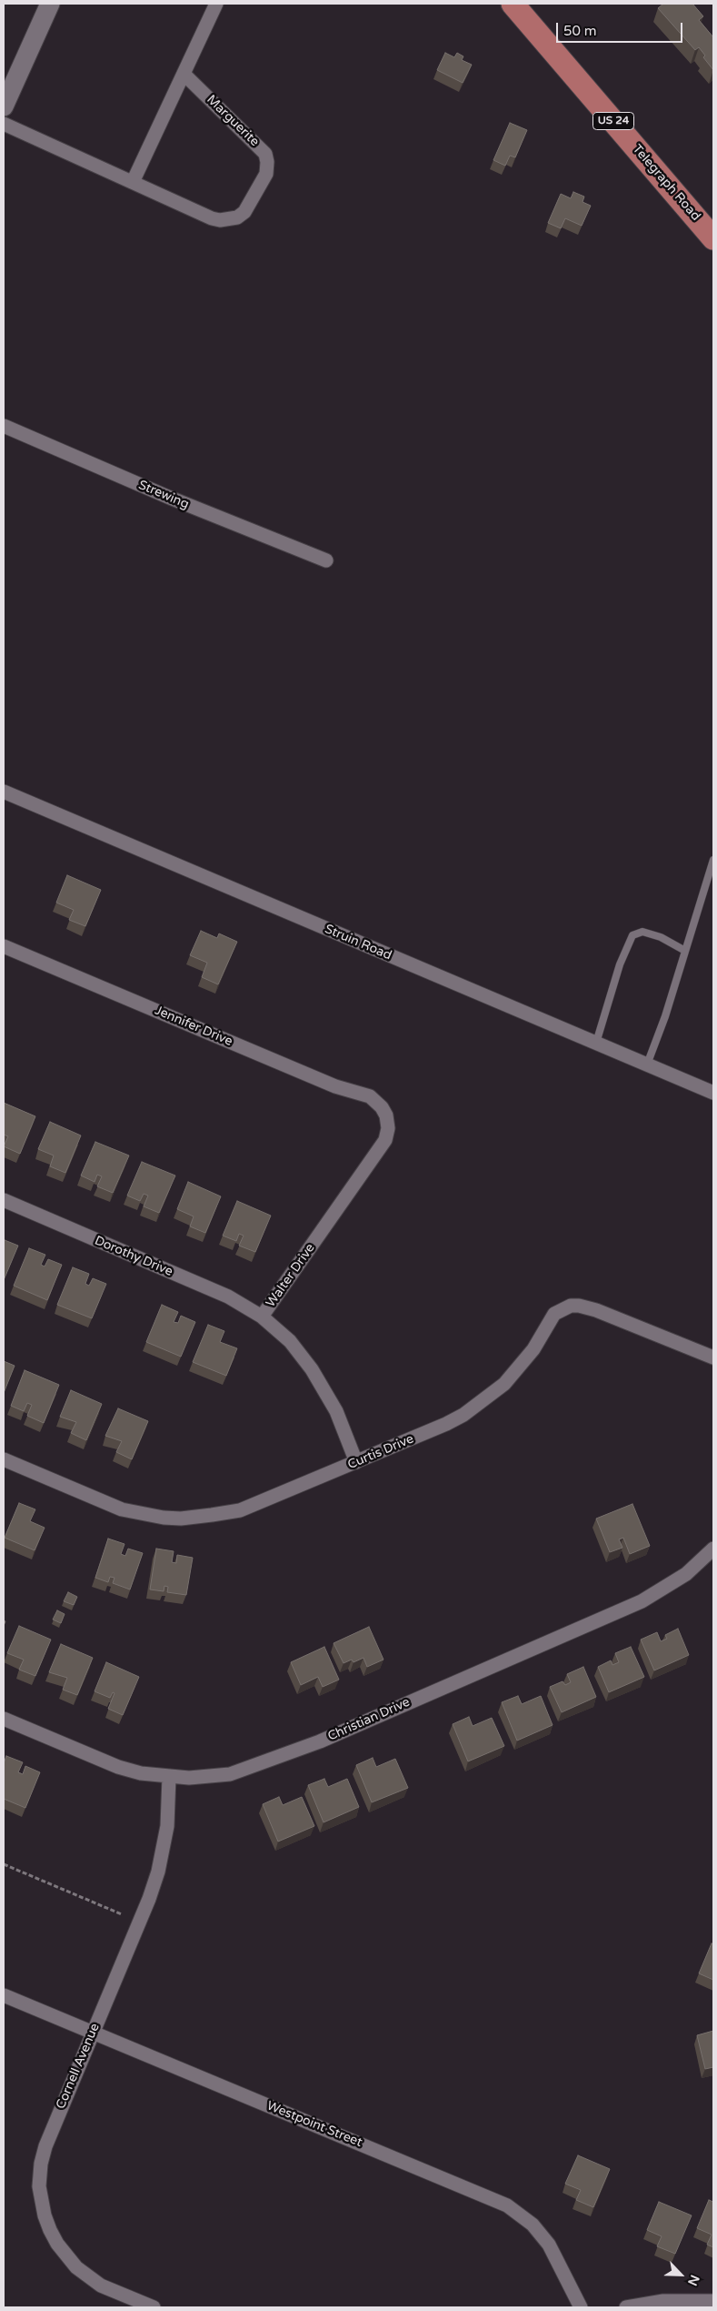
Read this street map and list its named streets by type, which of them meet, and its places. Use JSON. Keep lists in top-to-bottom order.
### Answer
{
  "streets": {
    "main road": ["US 24", "Telegraph Road"],
    "street": [
      "Marguerite",
      "Strewing",
      "Struin Road",
      "Jennifer Drive",
      "Dorothy Drive",
      "Walter Drive",
      "Curtis Drive",
      "Christian Drive",
      "Cornell Avenue",
      "Westpoint Street"
    ]
  },
  "crossings": [
    ["Jennifer Drive", "Walter Drive"],
    ["Dorothy Drive", "Walter Drive"],
    ["Walter Drive", "Curtis Drive"],
    ["Christian Drive", "Cornell Avenue"],
    ["Cornell Avenue", "Westpoint Street"]
  ],
  "scale_bar": "50 m",
  "north": "bottom right"
}
